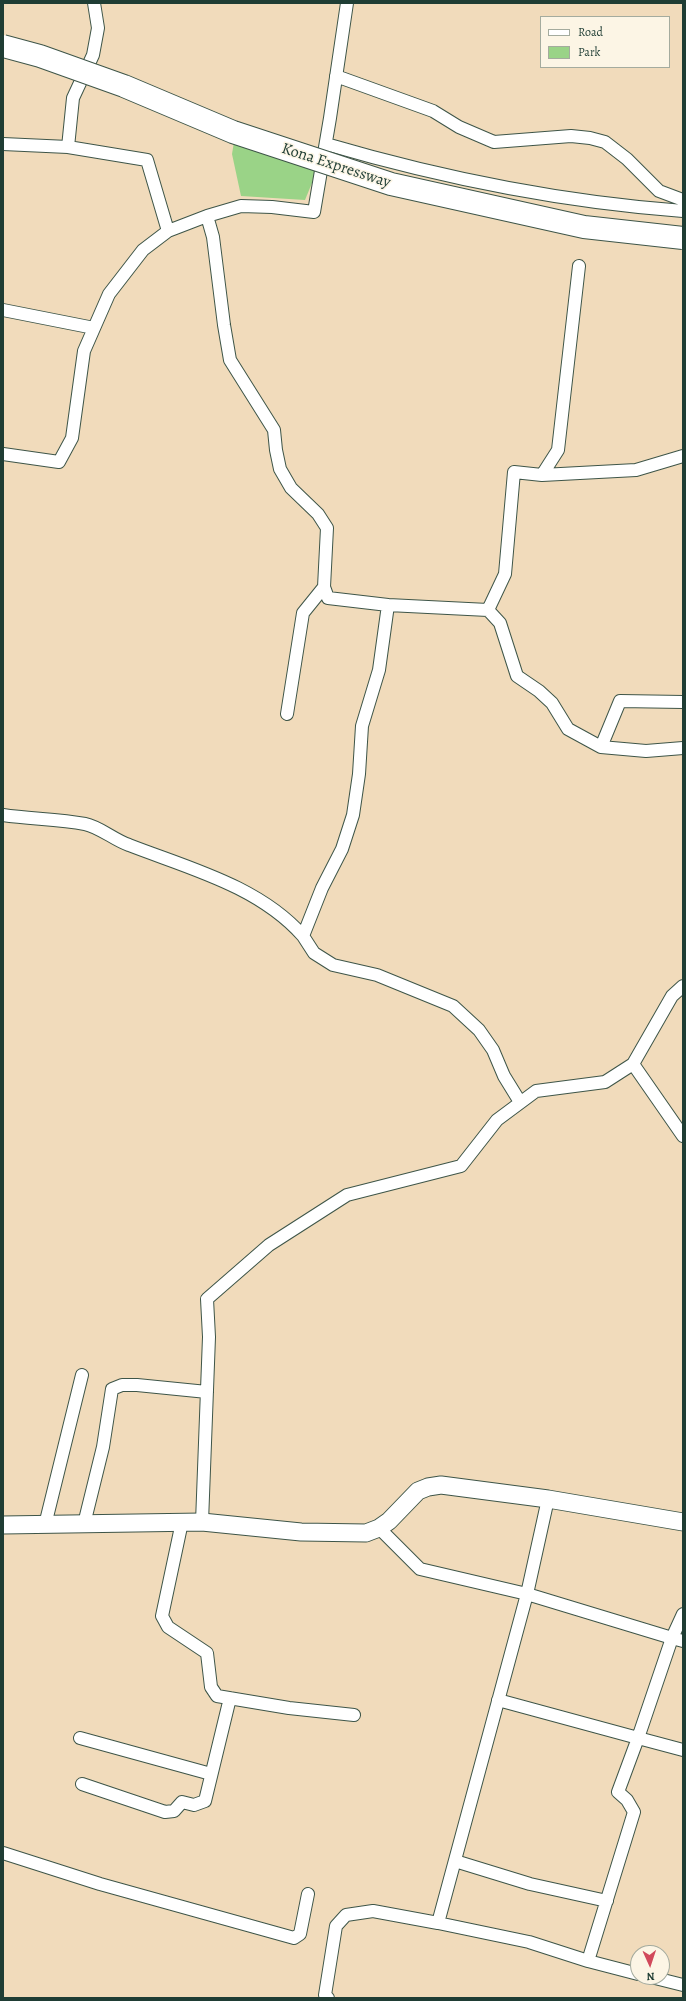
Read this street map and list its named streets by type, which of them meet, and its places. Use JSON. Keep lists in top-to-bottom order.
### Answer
{
  "streets": {
    "highway": ["Kona Expressway"]
  },
  "legend": ["Road", "Park"],
  "north": "bottom"
}
